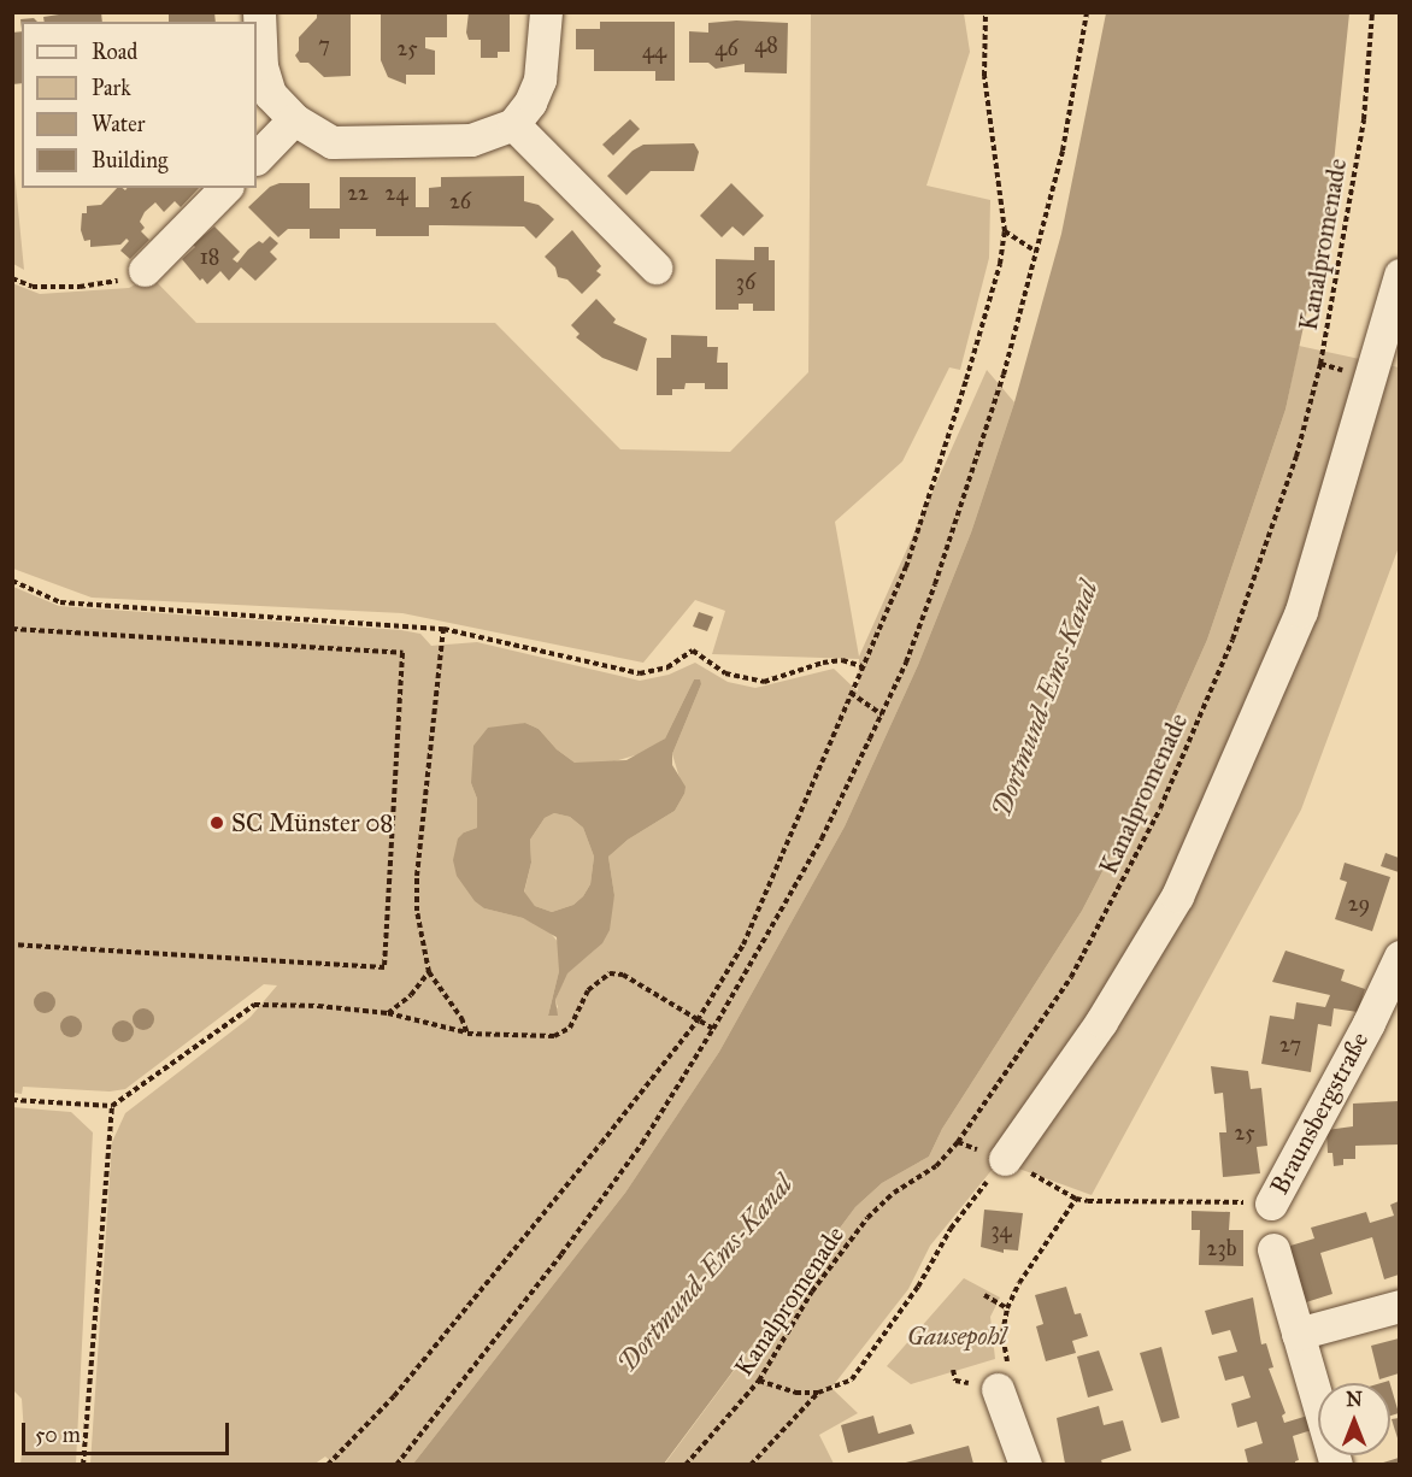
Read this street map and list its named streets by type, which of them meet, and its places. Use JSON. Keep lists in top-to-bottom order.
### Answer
{
  "streets": {
    "street": ["Braunsbergstraße"],
    "path": ["Kanalpromenade"]
  },
  "water": ["Dortmund-Ems-Kanal"],
  "parks": ["Gausepohl"],
  "places": ["SC Münster 08"],
  "house_numbers": [
    "7",
    "48",
    "25",
    "46",
    "44",
    "22",
    "24",
    "26",
    "18",
    "36",
    "29",
    "27",
    "25",
    "34",
    "23b"
  ],
  "legend": [
    "Road",
    "Park",
    "Water",
    "Building"
  ],
  "scale_bar": "50 m",
  "north": "top"
}
